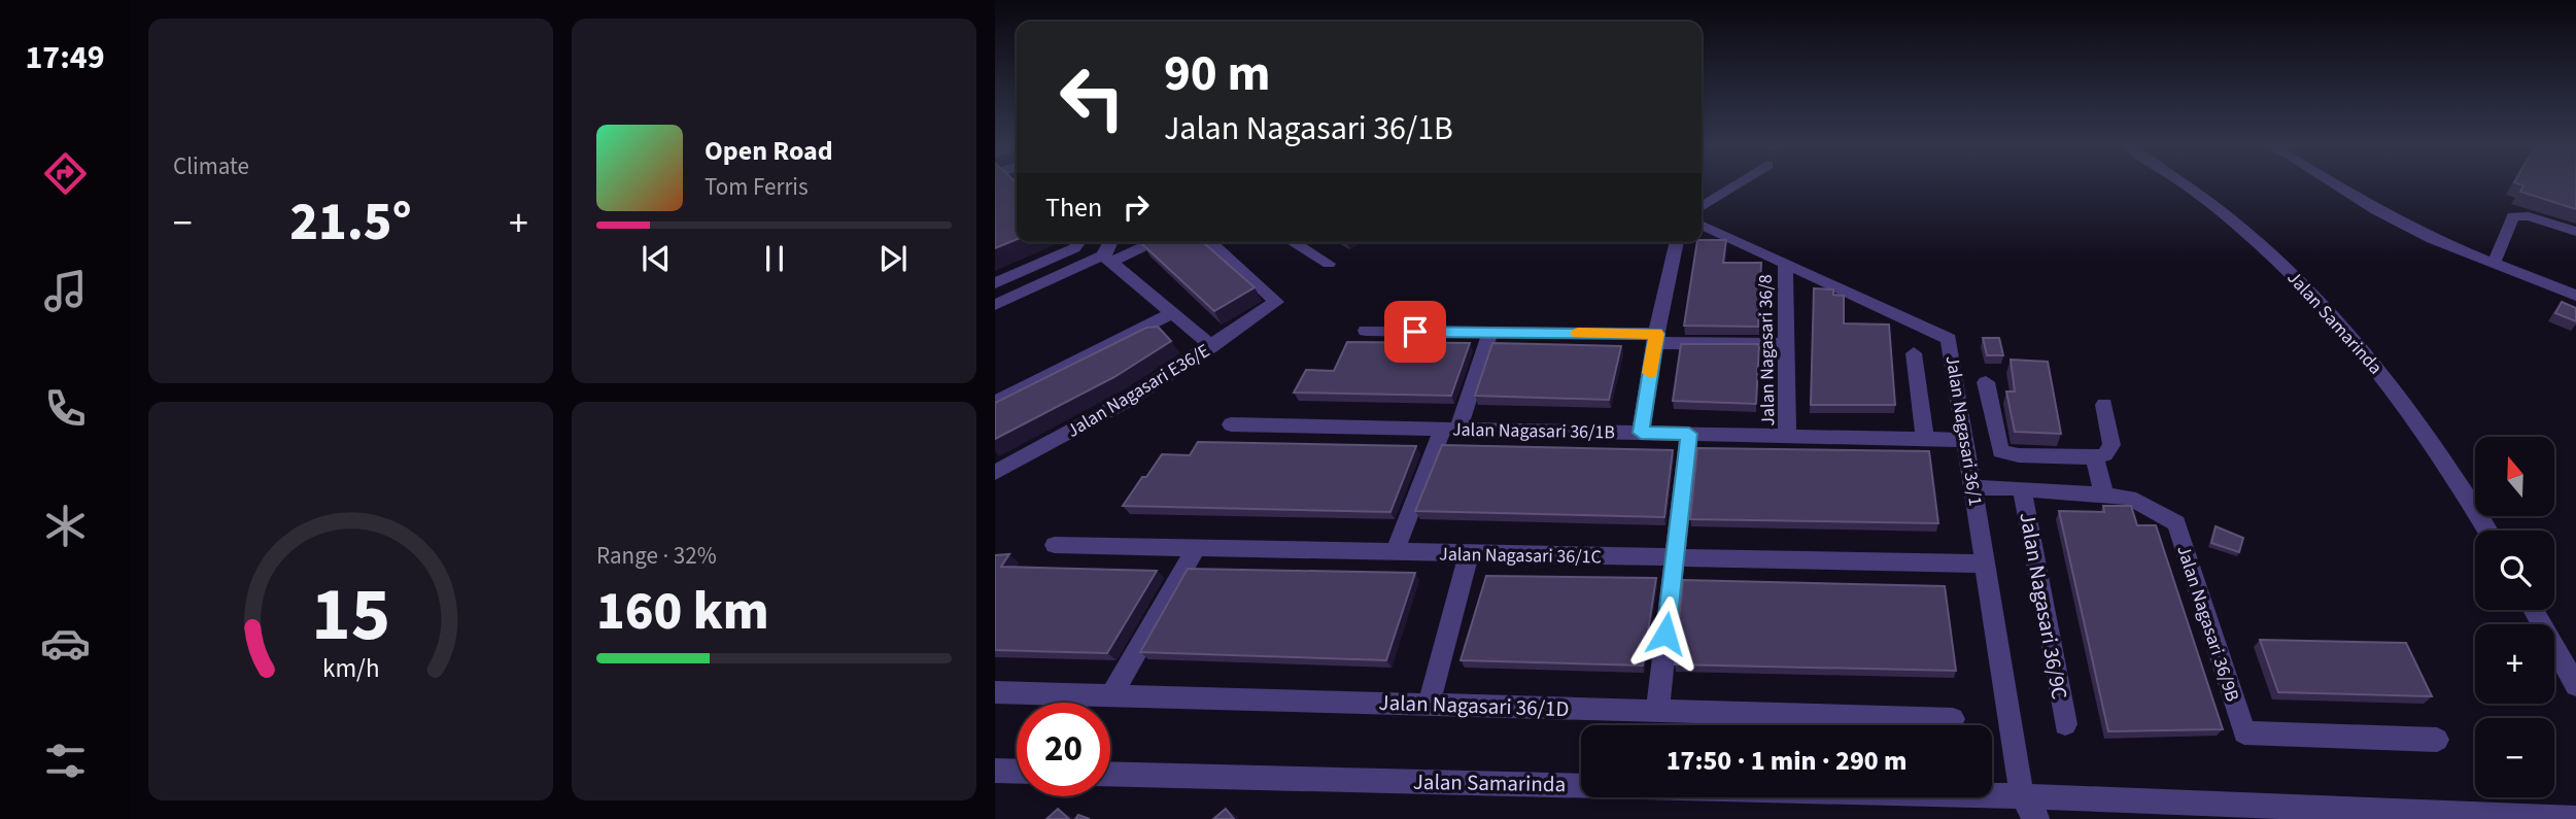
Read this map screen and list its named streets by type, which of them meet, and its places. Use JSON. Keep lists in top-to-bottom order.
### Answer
{
  "streets": {
    "street": [
      "Jalan Samarinda",
      "Jalan Nagasari 36/8",
      "Jalan Nagasari E36/E",
      "Jalan Nagasari 36/1B",
      "Jalan Nagasari 36/1",
      "Jalan Nagasari 36/1C",
      "Jalan Nagasari 36/9C",
      "Jalan Nagasari 36/9B",
      "Jalan Nagasari 36/1D"
    ]
  },
  "crossings": [
    ["Jalan Samarinda", "Jalan Nagasari 36/1"],
    ["Jalan Nagasari 36/8", "Jalan Nagasari 36/1B"],
    ["Jalan Nagasari 36/8", "Jalan Nagasari 36/1"],
    ["Jalan Nagasari 36/1B", "Jalan Nagasari 36/1"],
    ["Jalan Nagasari 36/1", "Jalan Nagasari 36/1C"]
  ],
  "north": "top",
  "page": {
    "tabs": "17:49",
    "tile": [
      "Climate",
      ["Range · 32%", "160 km"]
    ],
    "turn": ["90 m", "Jalan Nagasari 36/1B"],
    "song": ["Open Road", "Tom Ferris"],
    "then": "Then",
    "heat": ["−", "21.5°", "+"],
    "map_buttons": ["+", "−"],
    "limit": "20",
    "trip": "17:50 · 1 min · 290 m",
    "gauge": ["15", "km/h"]
  }
}
